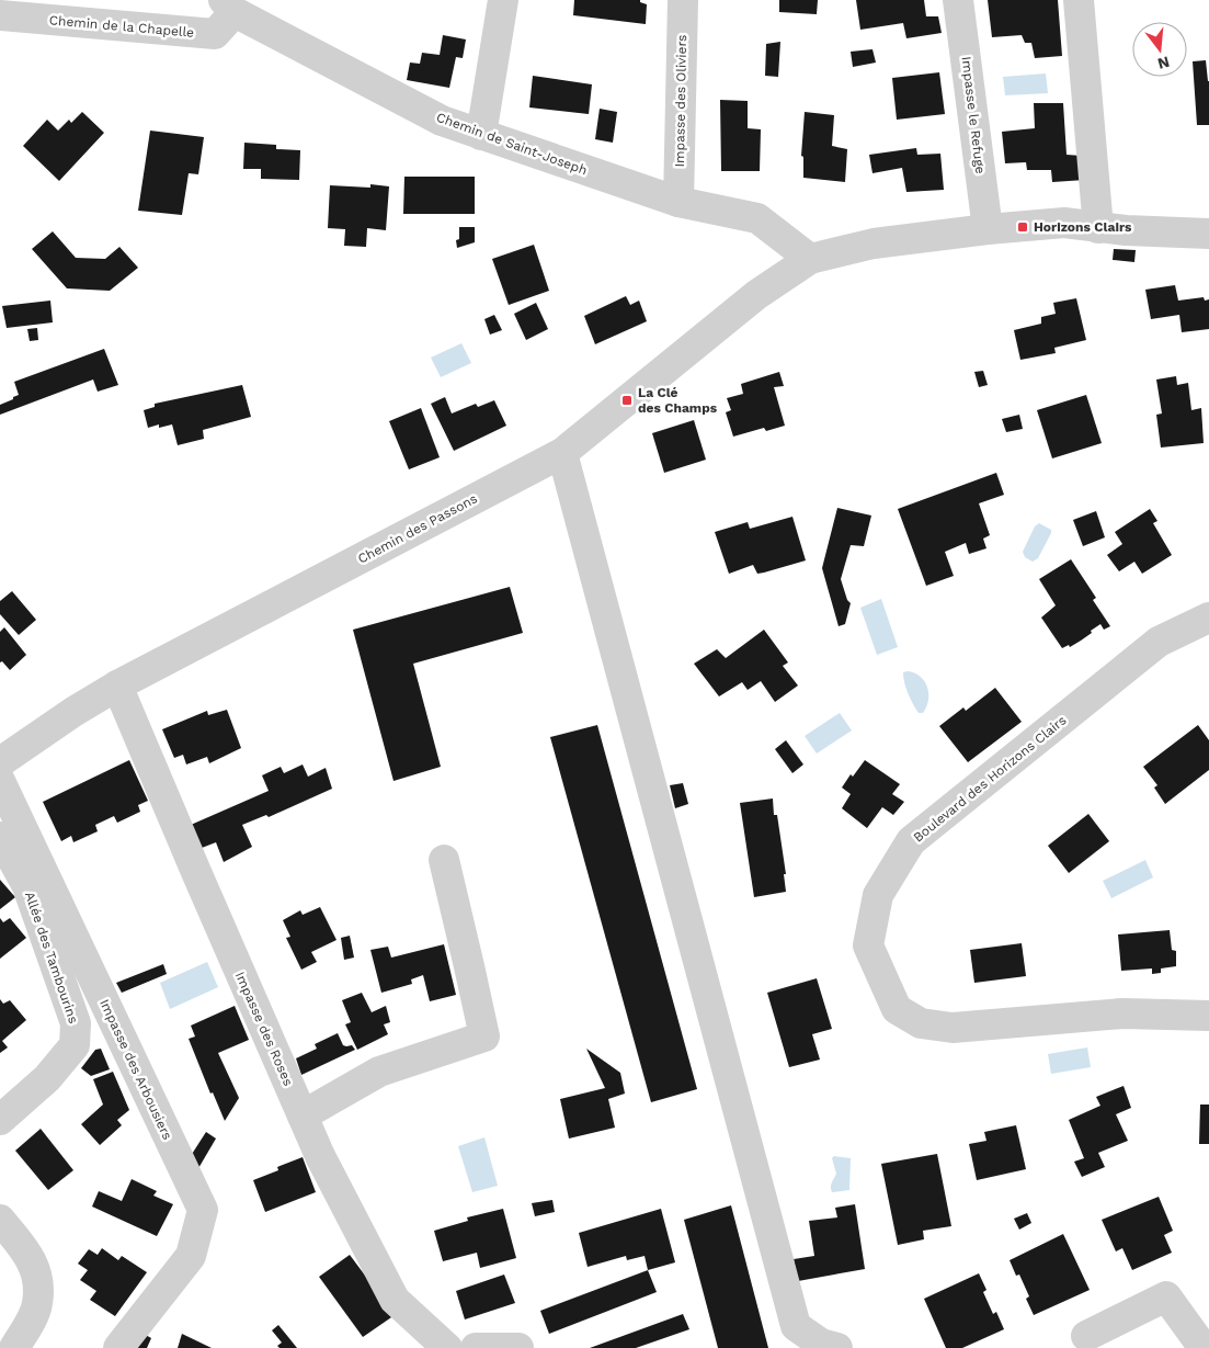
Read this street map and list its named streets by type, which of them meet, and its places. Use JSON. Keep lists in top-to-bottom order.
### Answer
{
  "streets": {
    "street": [
      "Chemin de la Chapelle",
      "Impasse des Oliviers",
      "Impasse le Refuge",
      "Chemin de Saint-Joseph",
      "Chemin des Passons",
      "Boulevard des Horizons Clairs",
      "Allée des Tambourins",
      "Impasse des Roses",
      "Impasse des Arbousiers"
    ]
  },
  "crossings": [
    ["Chemin de la Chapelle", "Chemin de Saint-Joseph"],
    ["Impasse des Oliviers", "Chemin de Saint-Joseph"],
    ["Chemin de Saint-Joseph", "Chemin des Passons"],
    ["Chemin des Passons", "Impasse des Roses"]
  ],
  "places": {
    "transit": ["Horizons Clairs", "La Clé des Champs"]
  },
  "north": "bottom"
}
